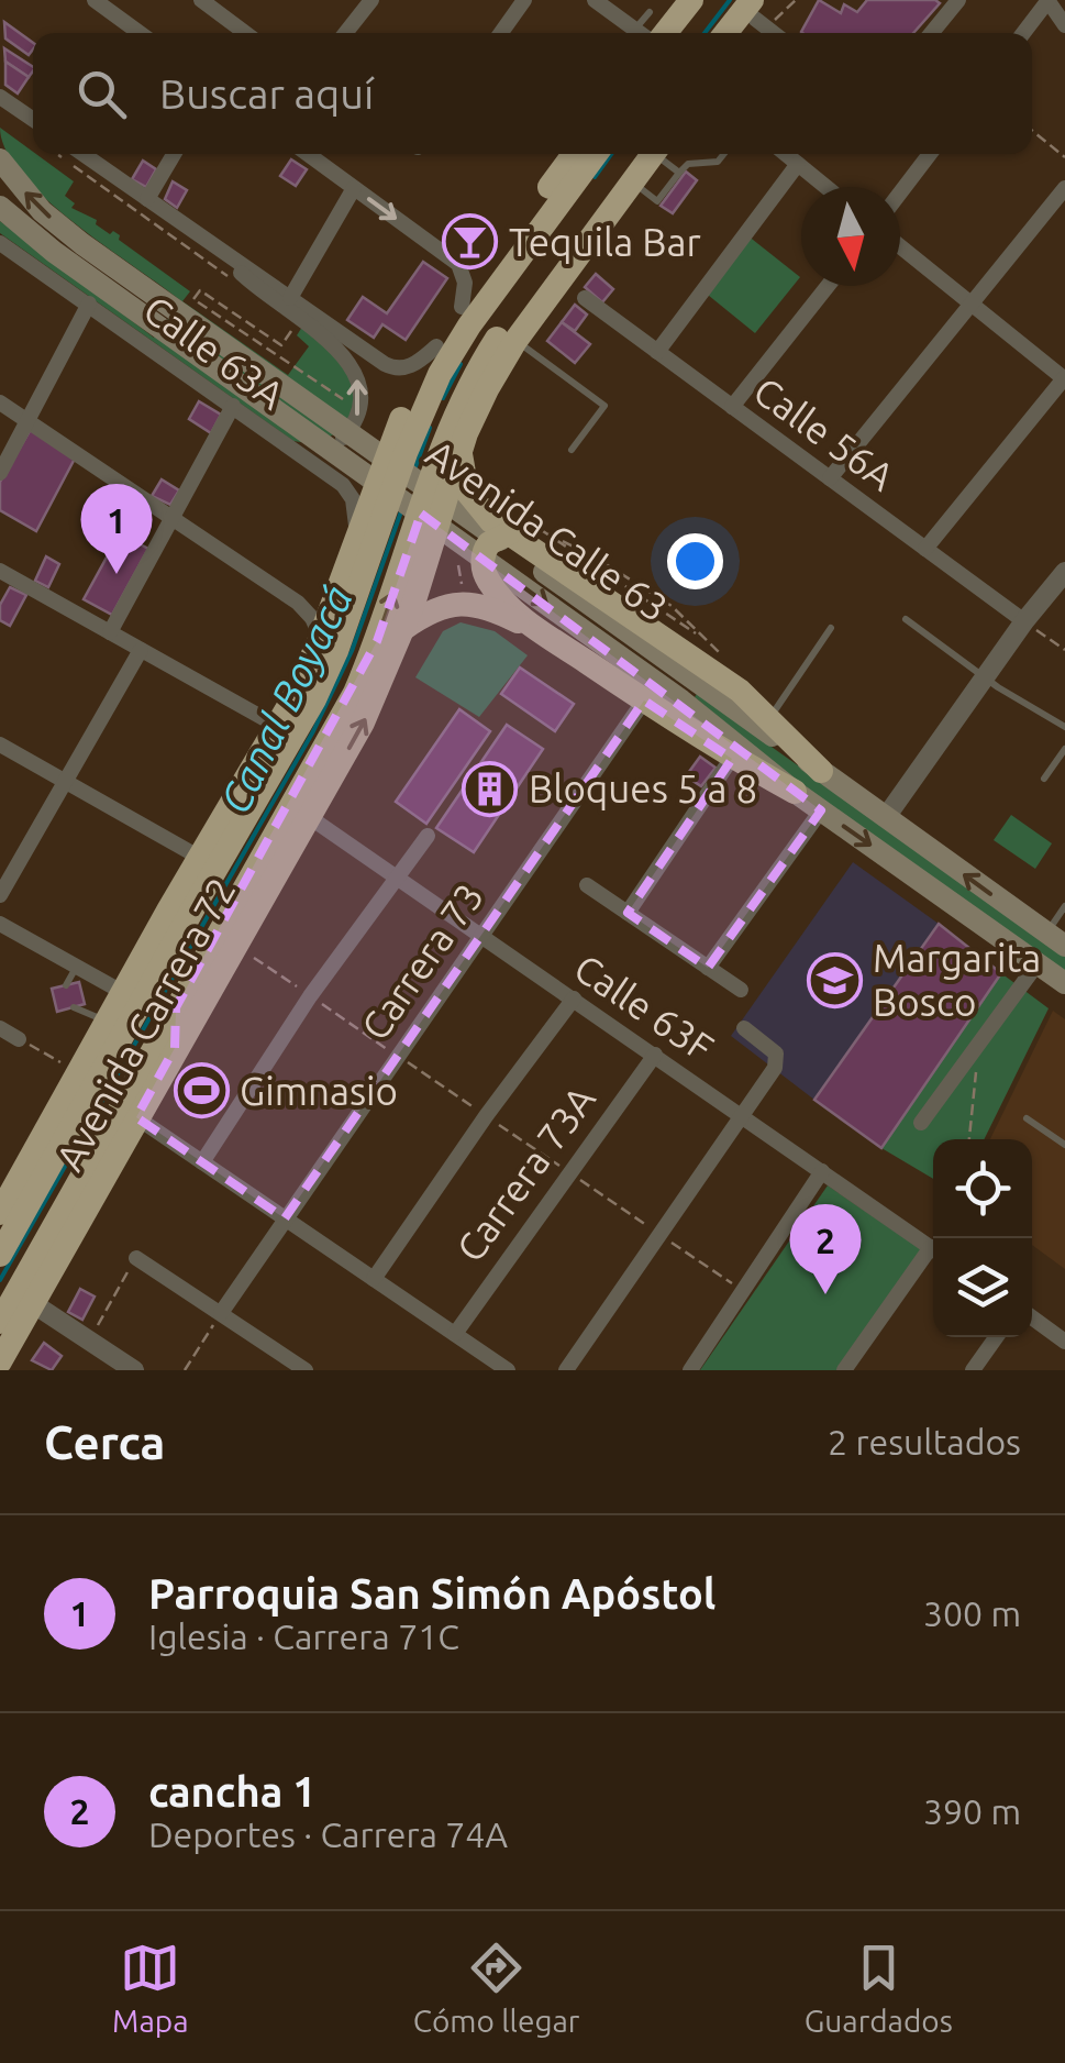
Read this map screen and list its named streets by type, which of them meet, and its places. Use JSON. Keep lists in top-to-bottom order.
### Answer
{
  "streets": {
    "highway": ["Avenida Carrera 72"],
    "main road": ["Avenida Calle 63"],
    "street": [
      "Calle 63A",
      "Calle 56A",
      "Carrera 73",
      "Calle 63F",
      "Carrera 73A"
    ]
  },
  "crossings": [
    ["Calle 63A", "Avenida Carrera 72"],
    ["Carrera 73", "Calle 63F"],
    ["Calle 63F", "Avenida Carrera 72"],
    ["Calle 63F", "Carrera 73A"]
  ],
  "water": ["Canal Boyacá"],
  "places": {
    "bar": ["Tequila Bar"],
    "building": ["Bloques 5 a 8"],
    "school or university": ["Margarita Bosco"],
    "sports": ["Gimnasio"]
  },
  "north": "bottom",
  "page": {
    "search": "Buscar aquí",
    "pins": ["1", "2"],
    "heading": ["Cerca", "2 resultados"],
    "list": [
      {
        "mark": "1",
        "name": "Parroquia San Simón Apóstol",
        "note": "Iglesia · Carrera 71C",
        "value": "300 m"
      },
      {
        "mark": "2",
        "name": "cancha 1",
        "note": "Deportes · Carrera 74A",
        "value": "390 m"
      }
    ],
    "nav": ["Mapa", "Cómo llegar", "Guardados"]
  }
}
